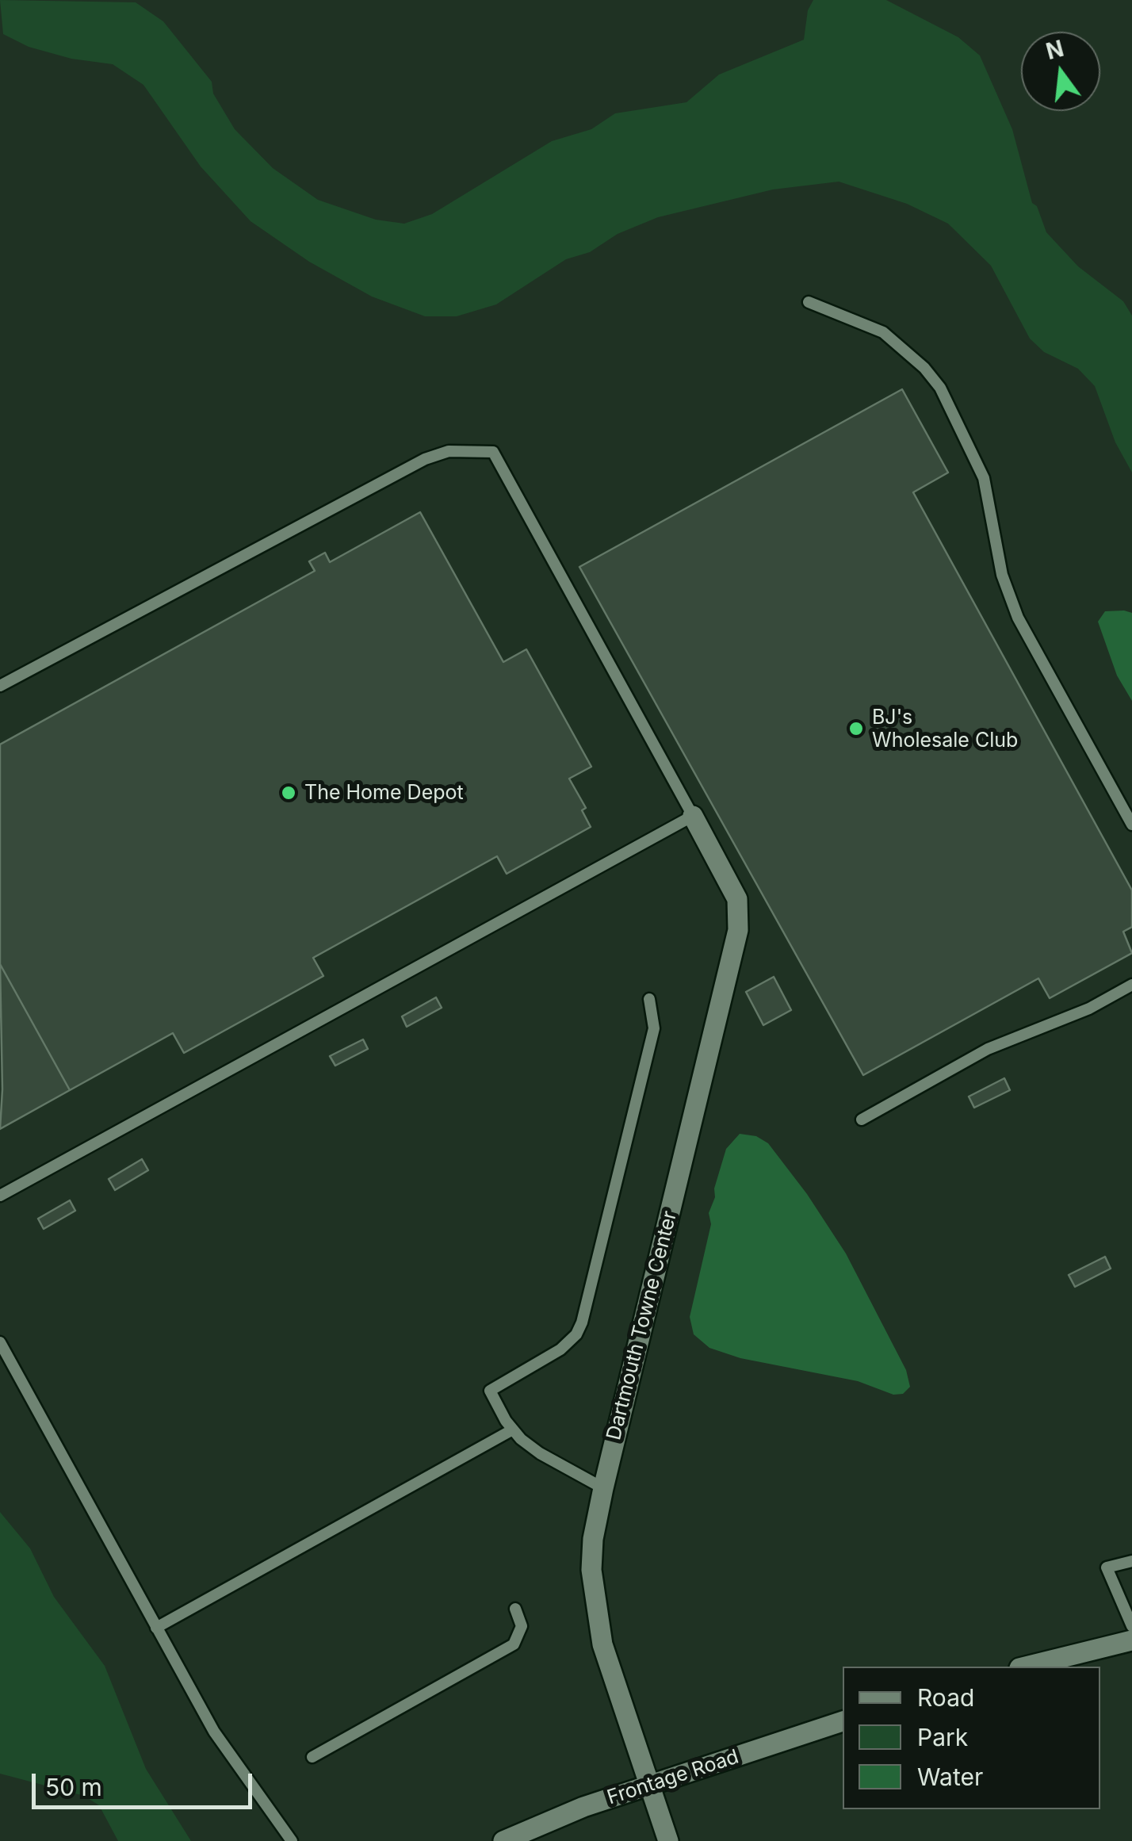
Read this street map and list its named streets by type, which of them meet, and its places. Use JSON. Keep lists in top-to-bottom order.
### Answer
{
  "streets": {
    "street": ["Dartmouth Towne Center", "Frontage Road"]
  },
  "crossings": [
    ["Dartmouth Towne Center", "Frontage Road"]
  ],
  "places": ["BJ's Wholesale Club", "The Home Depot"],
  "legend": ["Road", "Park", "Water"],
  "scale_bar": "50 m",
  "north": "top"
}
